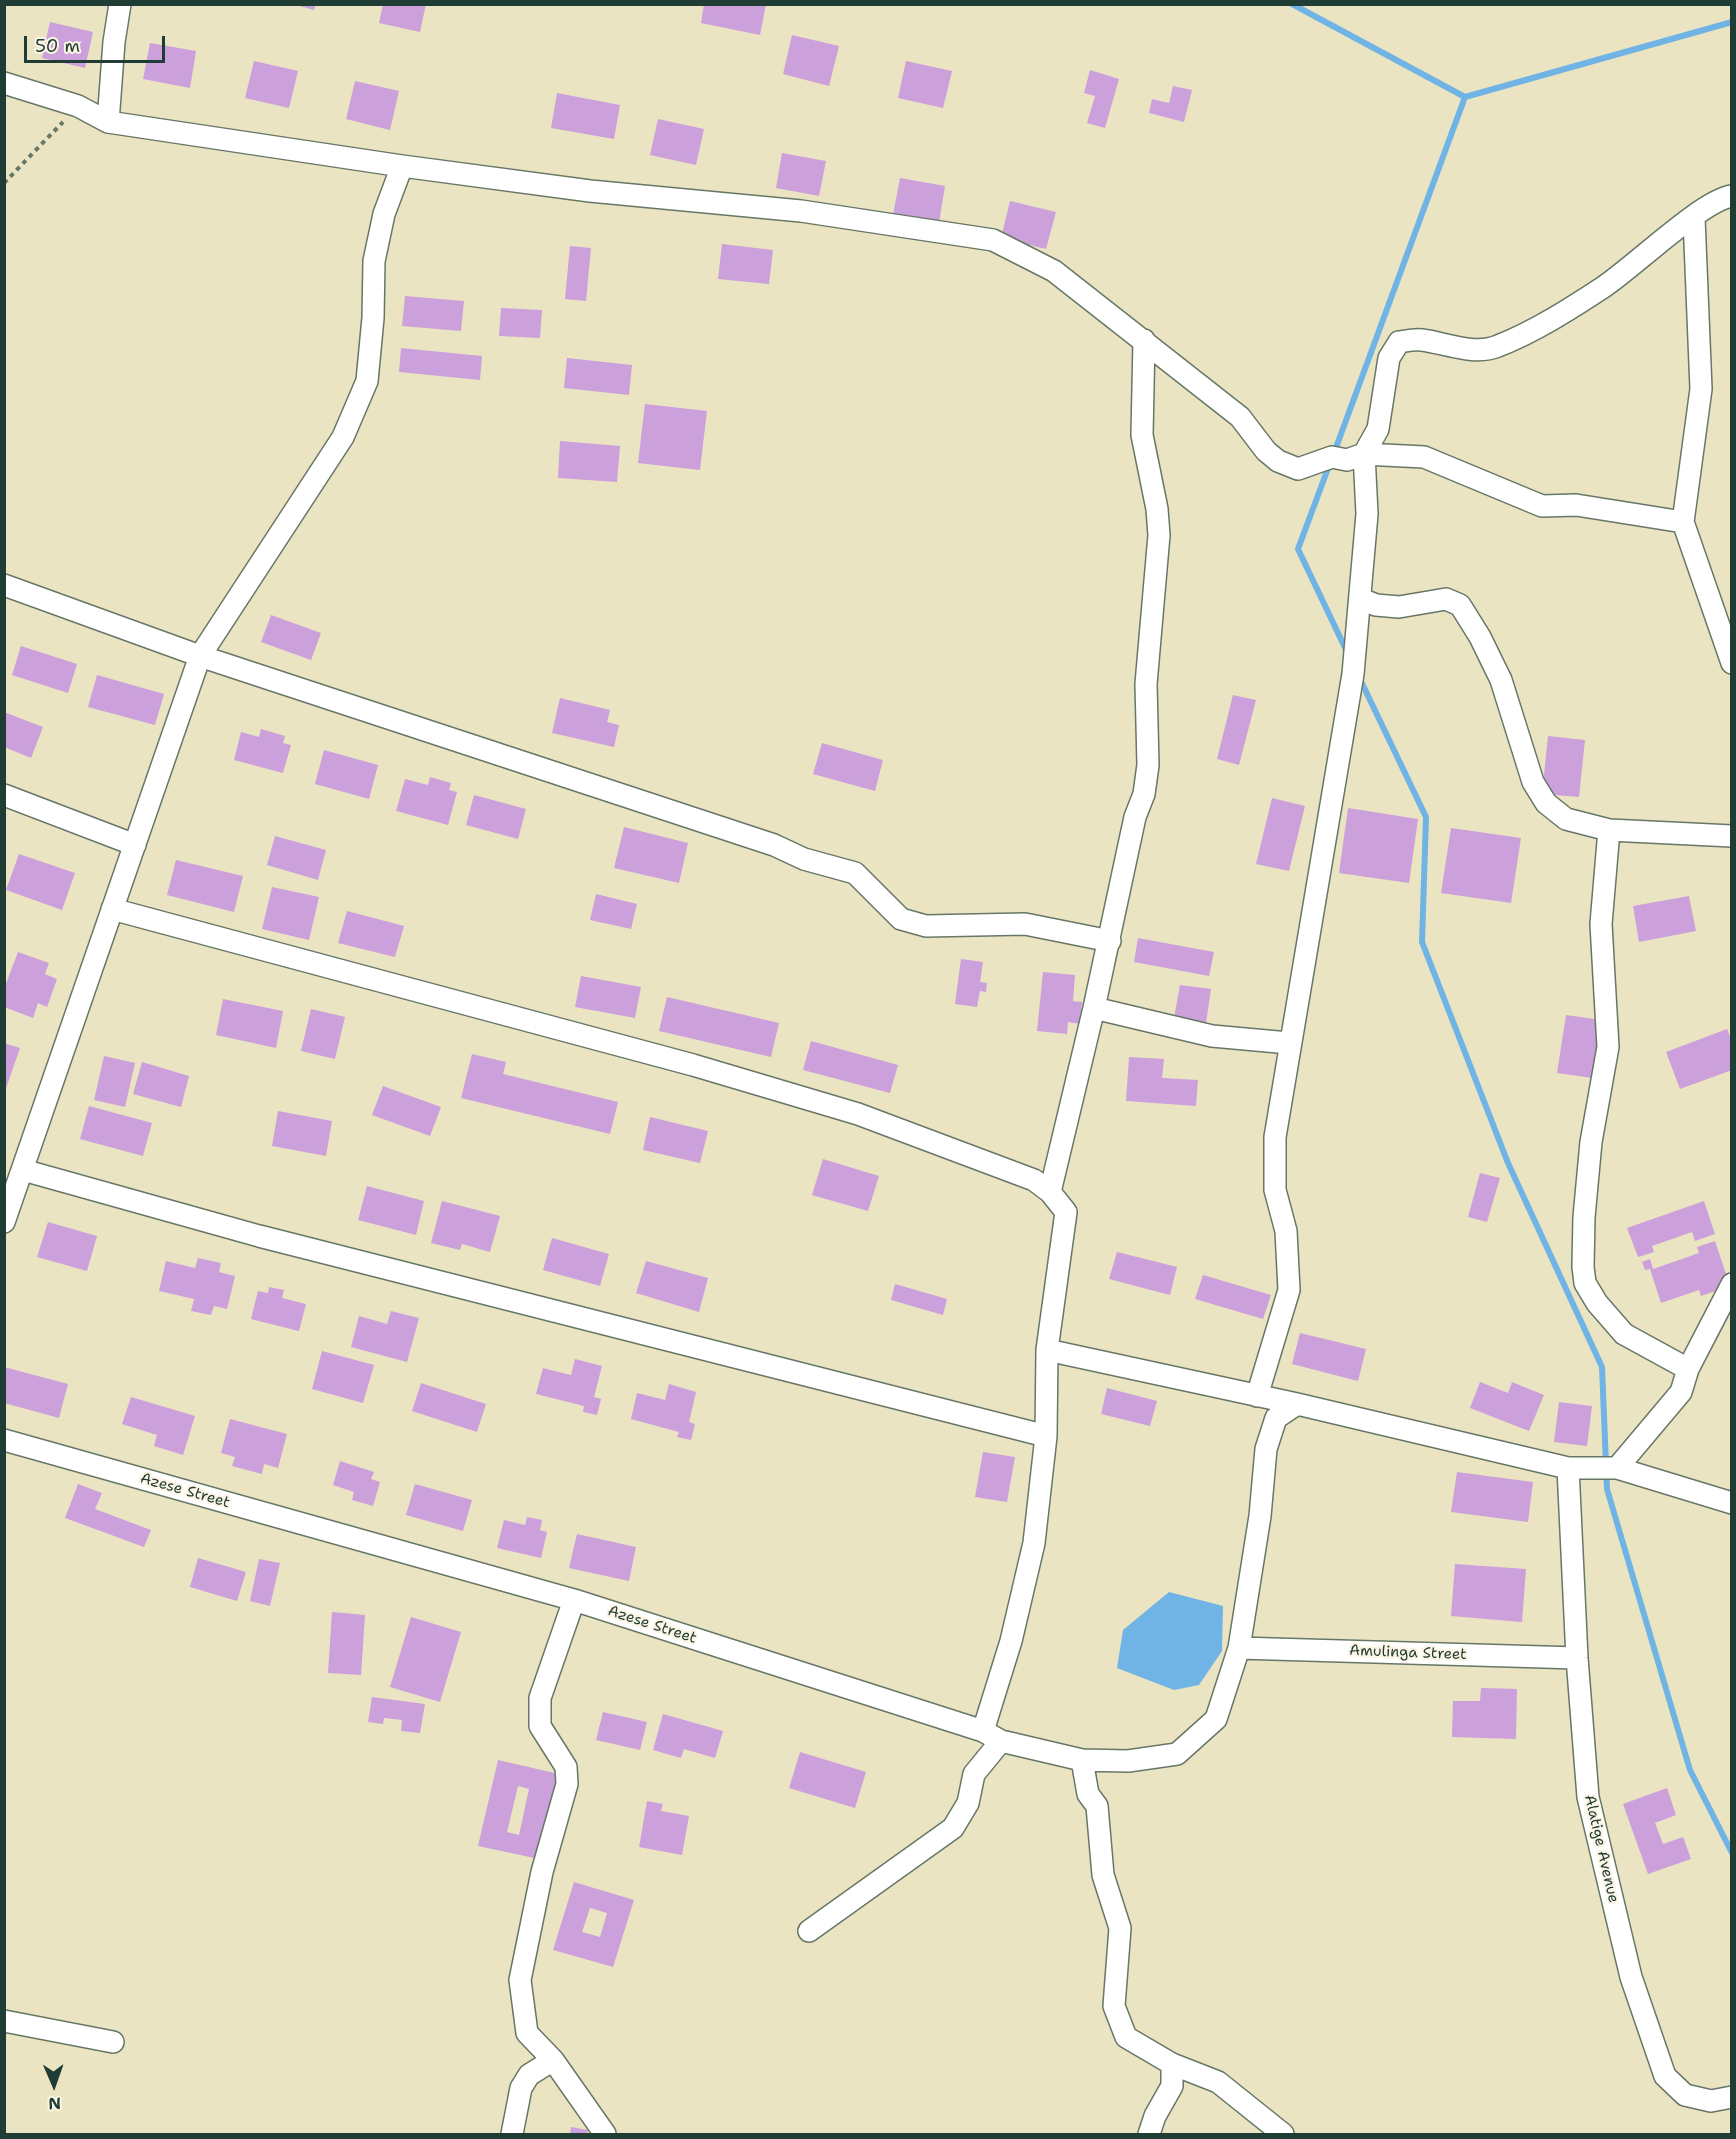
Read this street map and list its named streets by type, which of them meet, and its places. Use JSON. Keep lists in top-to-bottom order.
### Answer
{
  "streets": {
    "street": ["Azese Street", "Amulinga Street", "Alatige Avenue"]
  },
  "crossings": [
    ["Azese Street", "Amulinga Street"],
    ["Amulinga Street", "Alatige Avenue"]
  ],
  "scale_bar": "50 m",
  "north": "bottom"
}
